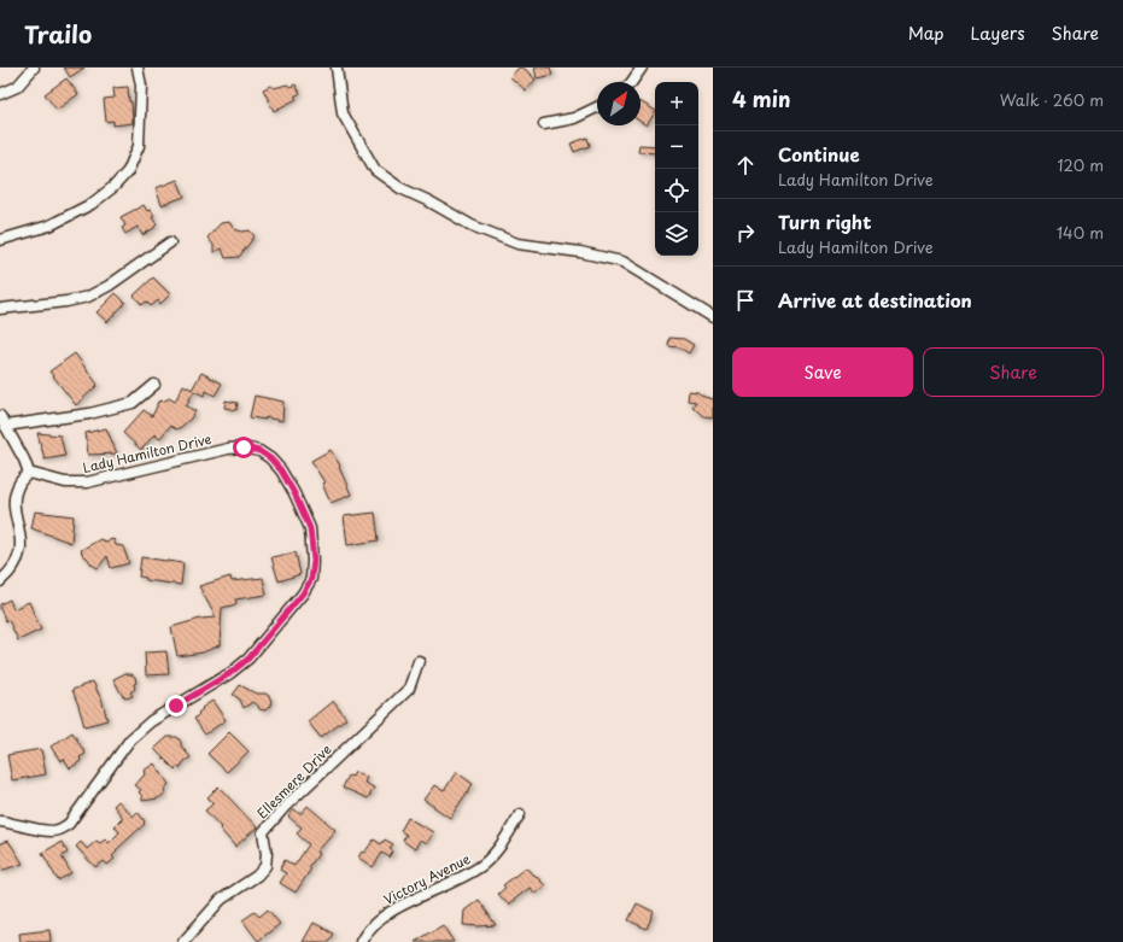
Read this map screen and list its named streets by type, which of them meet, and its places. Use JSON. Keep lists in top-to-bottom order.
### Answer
{
  "streets": {
    "street": ["Lady Hamilton Drive", "Ellesmere Drive", "Victory Avenue"]
  },
  "north": "top right",
  "page": {
    "header": "Trailo",
    "nav": ["Map", "Layers", "Share"],
    "heading": ["4 min", "Walk · 260 m"],
    "map_buttons": ["+", "−"],
    "list": [
      ["Continue", "Lady Hamilton Drive", "120 m"],
      ["Turn right", "Lady Hamilton Drive", "140 m"],
      "Arrive at destination"
    ],
    "buttons": ["Save", "Share"]
  }
}
